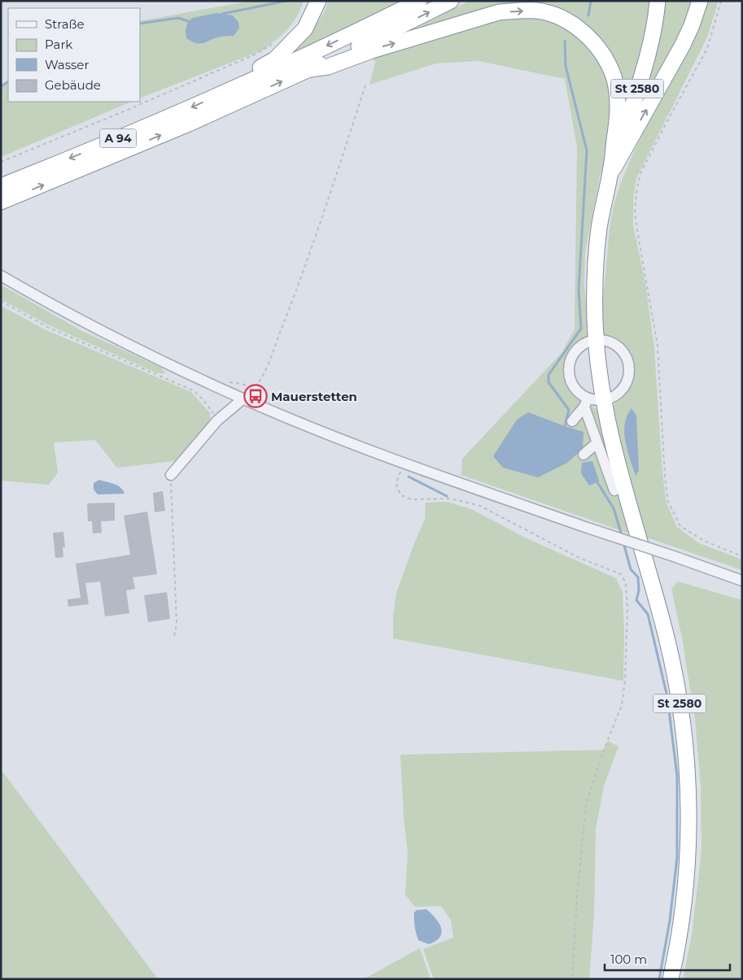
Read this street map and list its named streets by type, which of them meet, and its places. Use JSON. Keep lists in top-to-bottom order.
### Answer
{
  "streets": {
    "highway": ["St 2580", "A 94"]
  },
  "places": {
    "bus stop": ["Mauerstetten"]
  },
  "legend": [
    "Straße",
    "Park",
    "Wasser",
    "Gebäude"
  ],
  "scale_bar": "100 m"
}
